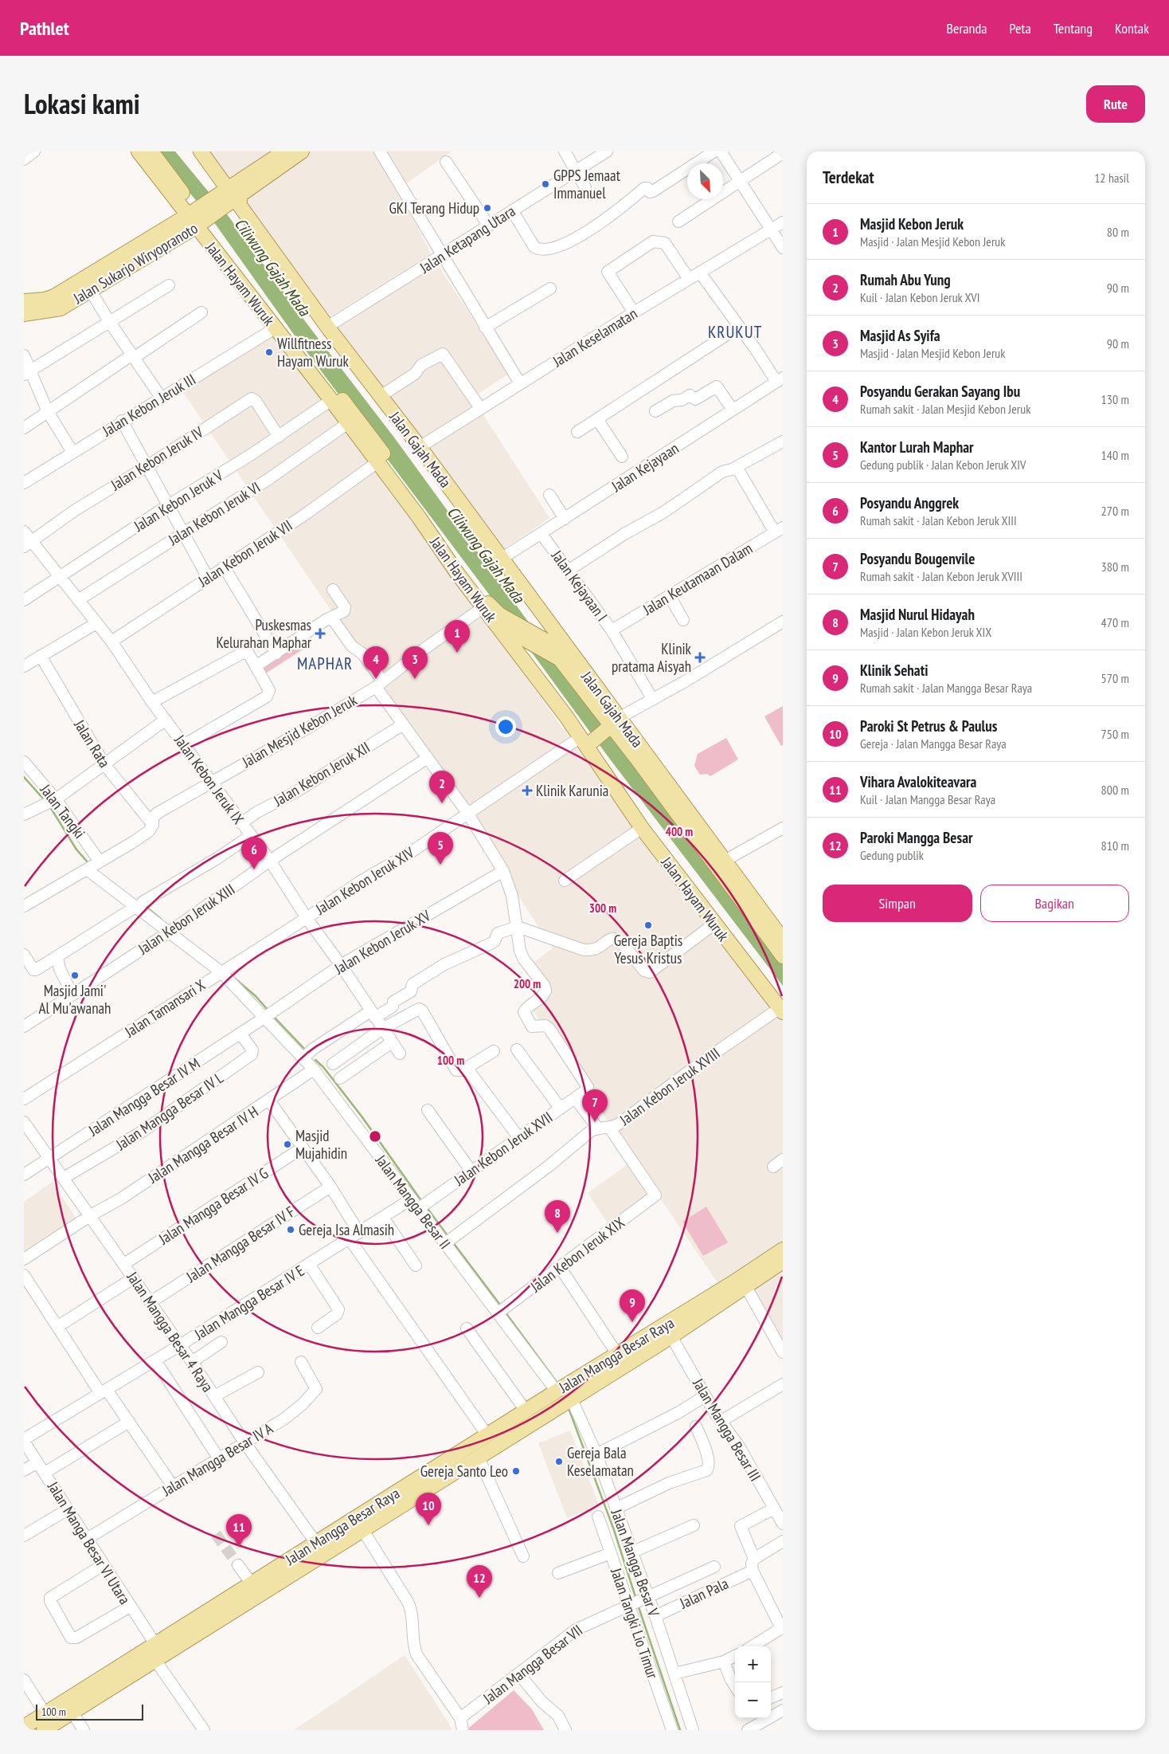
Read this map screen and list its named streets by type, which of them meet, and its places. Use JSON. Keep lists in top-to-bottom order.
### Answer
{
  "streets": {
    "main road": [
      "Jalan Sukarjo Wiryopranoto",
      "Jalan Hayam Wuruk",
      "Jalan Gajah Mada",
      "Jalan Mangga Besar Raya"
    ],
    "street": [
      "Jalan Ketapang Utara",
      "Jalan Keselamatan",
      "Jalan Kebon Jeruk III",
      "Jalan Kebon Jeruk IV",
      "Jalan Kejayaan",
      "Jalan Kebon Jeruk V",
      "Jalan Kebon Jeruk VI",
      "Jalan Kebon Jeruk VII",
      "Jalan Keutamaan Dalam",
      "Jalan Kejayaan I",
      "Jalan Mesjid Kebon Jeruk",
      "Jalan Rata",
      "Jalan Kebon Jeruk XII",
      "Jalan Kebon Jeruk IX",
      "Jalan Tangki",
      "Jalan Kebon Jeruk XIV",
      "Jalan Kebon Jeruk XIII",
      "Jalan Kebon Jeruk XV",
      "Jalan Tamansari X",
      "Jalan Kebon Jeruk XVIII",
      "Jalan Mangga Besar IV M",
      "Jalan Mangga Besar IV L",
      "Jalan Mangga Besar IV H",
      "Jalan Kebon Jeruk XVII",
      "Jalan Mangga Besar II",
      "Jalan Mangga Besar IV G",
      "Jalan Mangga Besar IV F",
      "Jalan Kebon Jeruk XIX",
      "Jalan Mangga Besar IV E",
      "Jalan Mangga Besar 4 Raya",
      "Jalan Mangga Besar III",
      "Jalan Mangga Besar IV A",
      "Jalan Manga Besar VI Utara",
      "Jalan Mangga Besar V",
      "Jalan Pala",
      "Jalan Tangki Lio Timur",
      "Jalan Mangga Besar VII"
    ]
  },
  "crossings": [
    ["Jalan Ketapang Utara", "Jalan Gajah Mada"],
    ["Jalan Sukarjo Wiryopranoto", "Jalan Hayam Wuruk"],
    ["Jalan Sukarjo Wiryopranoto", "Jalan Gajah Mada"],
    ["Jalan Hayam Wuruk", "Jalan Kebon Jeruk III"],
    ["Jalan Hayam Wuruk", "Jalan Gajah Mada"],
    ["Jalan Hayam Wuruk", "Jalan Kebon Jeruk V"],
    ["Jalan Hayam Wuruk", "Jalan Kebon Jeruk VI"],
    ["Jalan Hayam Wuruk", "Jalan Kebon Jeruk VII"],
    ["Jalan Hayam Wuruk", "Jalan Mesjid Kebon Jeruk"],
    ["Jalan Hayam Wuruk", "Jalan Kebon Jeruk XIV"],
    ["Jalan Hayam Wuruk", "Jalan Kebon Jeruk XVIII"],
    ["Jalan Keselamatan", "Jalan Gajah Mada"],
    ["Jalan Kebon Jeruk IV", "Jalan Kebon Jeruk V"],
    ["Jalan Kebon Jeruk IV", "Jalan Kebon Jeruk IX"],
    ["Jalan Kejayaan", "Jalan Kejayaan I"],
    ["Jalan Kebon Jeruk V", "Jalan Kebon Jeruk IX"],
    ["Jalan Kebon Jeruk VI", "Jalan Kebon Jeruk IX"],
    ["Jalan Kebon Jeruk VII", "Jalan Kebon Jeruk IX"],
    ["Jalan Keutamaan Dalam", "Jalan Kejayaan I"],
    ["Jalan Mesjid Kebon Jeruk", "Jalan Rata"],
    ["Jalan Mesjid Kebon Jeruk", "Jalan Kebon Jeruk IX"],
    ["Jalan Mesjid Kebon Jeruk", "Jalan Tangki"],
    ["Jalan Kebon Jeruk XII", "Jalan Kebon Jeruk IX"],
    ["Jalan Kebon Jeruk IX", "Jalan Kebon Jeruk XIV"],
    ["Jalan Kebon Jeruk IX", "Jalan Kebon Jeruk XIII"],
    ["Jalan Kebon Jeruk IX", "Jalan Kebon Jeruk XV"],
    ["Jalan Kebon Jeruk IX", "Jalan Tamansari X"],
    ["Jalan Tangki", "Jalan Kebon Jeruk XIII"],
    ["Jalan Tangki", "Jalan Mangga Besar II"],
    ["Jalan Kebon Jeruk XIV", "Jalan Tamansari X"],
    ["Jalan Kebon Jeruk XIII", "Jalan Mangga Besar II"],
    ["Jalan Kebon Jeruk XV", "Jalan Mangga Besar IV M"],
    ["Jalan Kebon Jeruk XV", "Jalan Mangga Besar II"],
    ["Jalan Tamansari X", "Jalan Mangga Besar II"],
    ["Jalan Kebon Jeruk XVIII", "Jalan Kebon Jeruk XIX"],
    ["Jalan Mangga Besar IV M", "Jalan Mangga Besar IV L"],
    ["Jalan Mangga Besar IV M", "Jalan Mangga Besar II"],
    ["Jalan Mangga Besar IV M", "Jalan Mangga Besar 4 Raya"],
    ["Jalan Mangga Besar IV L", "Jalan Mangga Besar 4 Raya"],
    ["Jalan Mangga Besar IV H", "Jalan Mangga Besar II"],
    ["Jalan Mangga Besar IV H", "Jalan Mangga Besar 4 Raya"],
    ["Jalan Kebon Jeruk XVII", "Jalan Mangga Besar II"],
    ["Jalan Mangga Besar II", "Jalan Kebon Jeruk XIX"],
    ["Jalan Mangga Besar II", "Jalan Mangga Besar IV E"],
    ["Jalan Mangga Besar II", "Jalan Mangga Besar Raya"],
    ["Jalan Mangga Besar II", "Jalan Mangga Besar V"],
    ["Jalan Mangga Besar IV G", "Jalan Mangga Besar 4 Raya"],
    ["Jalan Mangga Besar IV F", "Jalan Mangga Besar 4 Raya"],
    ["Jalan Mangga Besar IV E", "Jalan Mangga Besar 4 Raya"],
    ["Jalan Mangga Besar IV E", "Jalan Manga Besar VI Utara"],
    ["Jalan Mangga Besar 4 Raya", "Jalan Mangga Besar Raya"],
    ["Jalan Mangga Besar 4 Raya", "Jalan Mangga Besar IV A"],
    ["Jalan Mangga Besar Raya", "Jalan Mangga Besar III"],
    ["Jalan Mangga Besar Raya", "Jalan Manga Besar VI Utara"],
    ["Jalan Mangga Besar Raya", "Jalan Mangga Besar V"],
    ["Jalan Mangga Besar IV A", "Jalan Manga Besar VI Utara"],
    ["Jalan Mangga Besar V", "Jalan Pala"],
    ["Jalan Mangga Besar V", "Jalan Mangga Besar VII"],
    ["Jalan Tangki Lio Timur", "Jalan Mangga Besar VII"]
  ],
  "districts": ["KRUKUT", "MAPHAR"],
  "water": ["Ciliwung Gajah Mada"],
  "places": {
    "other": [
      "GPPS Jemaat Immanuel",
      "GKI Terang Hidup",
      "Willfitness Hayam Wuruk",
      "Gereja Baptis Yesus Kristus",
      "Masjid Jami' Al Mu'awanah",
      "Masjid Mujahidin",
      "Gereja Isa Almasih",
      "Gereja Bala Keselamatan",
      "Gereja Santo Leo"
    ],
    "health": ["Puskesmas Kelurahan Maphar", "Klinik pratama Aisyah", "Klinik Karunia"]
  },
  "scale_bar": "100 m",
  "north": "bottom right",
  "page": {
    "header": "Pathlet",
    "nav": [
      "Beranda",
      "Peta",
      "Tentang",
      "Kontak"
    ],
    "title": "Lokasi kami",
    "buttons": [
      "Rute",
      ["Simpan", "Bagikan"]
    ],
    "heading": ["Terdekat", "12 hasil"],
    "list": [
      {
        "mark": "1",
        "name": "Masjid Kebon Jeruk",
        "note": "Masjid · Jalan Mesjid Kebon Jeruk",
        "value": "80 m"
      },
      {
        "mark": "2",
        "name": "Rumah Abu Yung",
        "note": "Kuil · Jalan Kebon Jeruk XVI",
        "value": "90 m"
      },
      {
        "mark": "3",
        "name": "Masjid As Syifa",
        "note": "Masjid · Jalan Mesjid Kebon Jeruk",
        "value": "90 m"
      },
      {
        "mark": "4",
        "name": "Posyandu Gerakan Sayang Ibu",
        "note": "Rumah sakit · Jalan Mesjid Kebon Jeruk",
        "value": "130 m"
      },
      {
        "mark": "5",
        "name": "Kantor Lurah Maphar",
        "note": "Gedung publik · Jalan Kebon Jeruk XIV",
        "value": "140 m"
      },
      {
        "mark": "6",
        "name": "Posyandu Anggrek",
        "note": "Rumah sakit · Jalan Kebon Jeruk XIII",
        "value": "270 m"
      },
      {
        "mark": "7",
        "name": "Posyandu Bougenvile",
        "note": "Rumah sakit · Jalan Kebon Jeruk XVIII",
        "value": "380 m"
      },
      {
        "mark": "8",
        "name": "Masjid Nurul Hidayah",
        "note": "Masjid · Jalan Kebon Jeruk XIX",
        "value": "470 m"
      },
      {
        "mark": "9",
        "name": "Klinik Sehati",
        "note": "Rumah sakit · Jalan Mangga Besar Raya",
        "value": "570 m"
      },
      {
        "mark": "10",
        "name": "Paroki St Petrus & Paulus",
        "note": "Gereja · Jalan Mangga Besar Raya",
        "value": "750 m"
      },
      {
        "mark": "11",
        "name": "Vihara Avalokiteavara",
        "note": "Kuil · Jalan Mangga Besar Raya",
        "value": "800 m"
      },
      {
        "mark": "12",
        "name": "Paroki Mangga Besar",
        "note": "Gedung publik",
        "value": "810 m"
      }
    ],
    "pins": [
      "1",
      "3",
      "4",
      "2",
      "5",
      "6",
      "7",
      "8",
      "9",
      "10",
      "11",
      "12"
    ],
    "map_buttons": ["+", "−"],
    "scale": "100 m"
  },
  "rings": [
    "400 m",
    "300 m",
    "200 m",
    "100 m"
  ]
}
